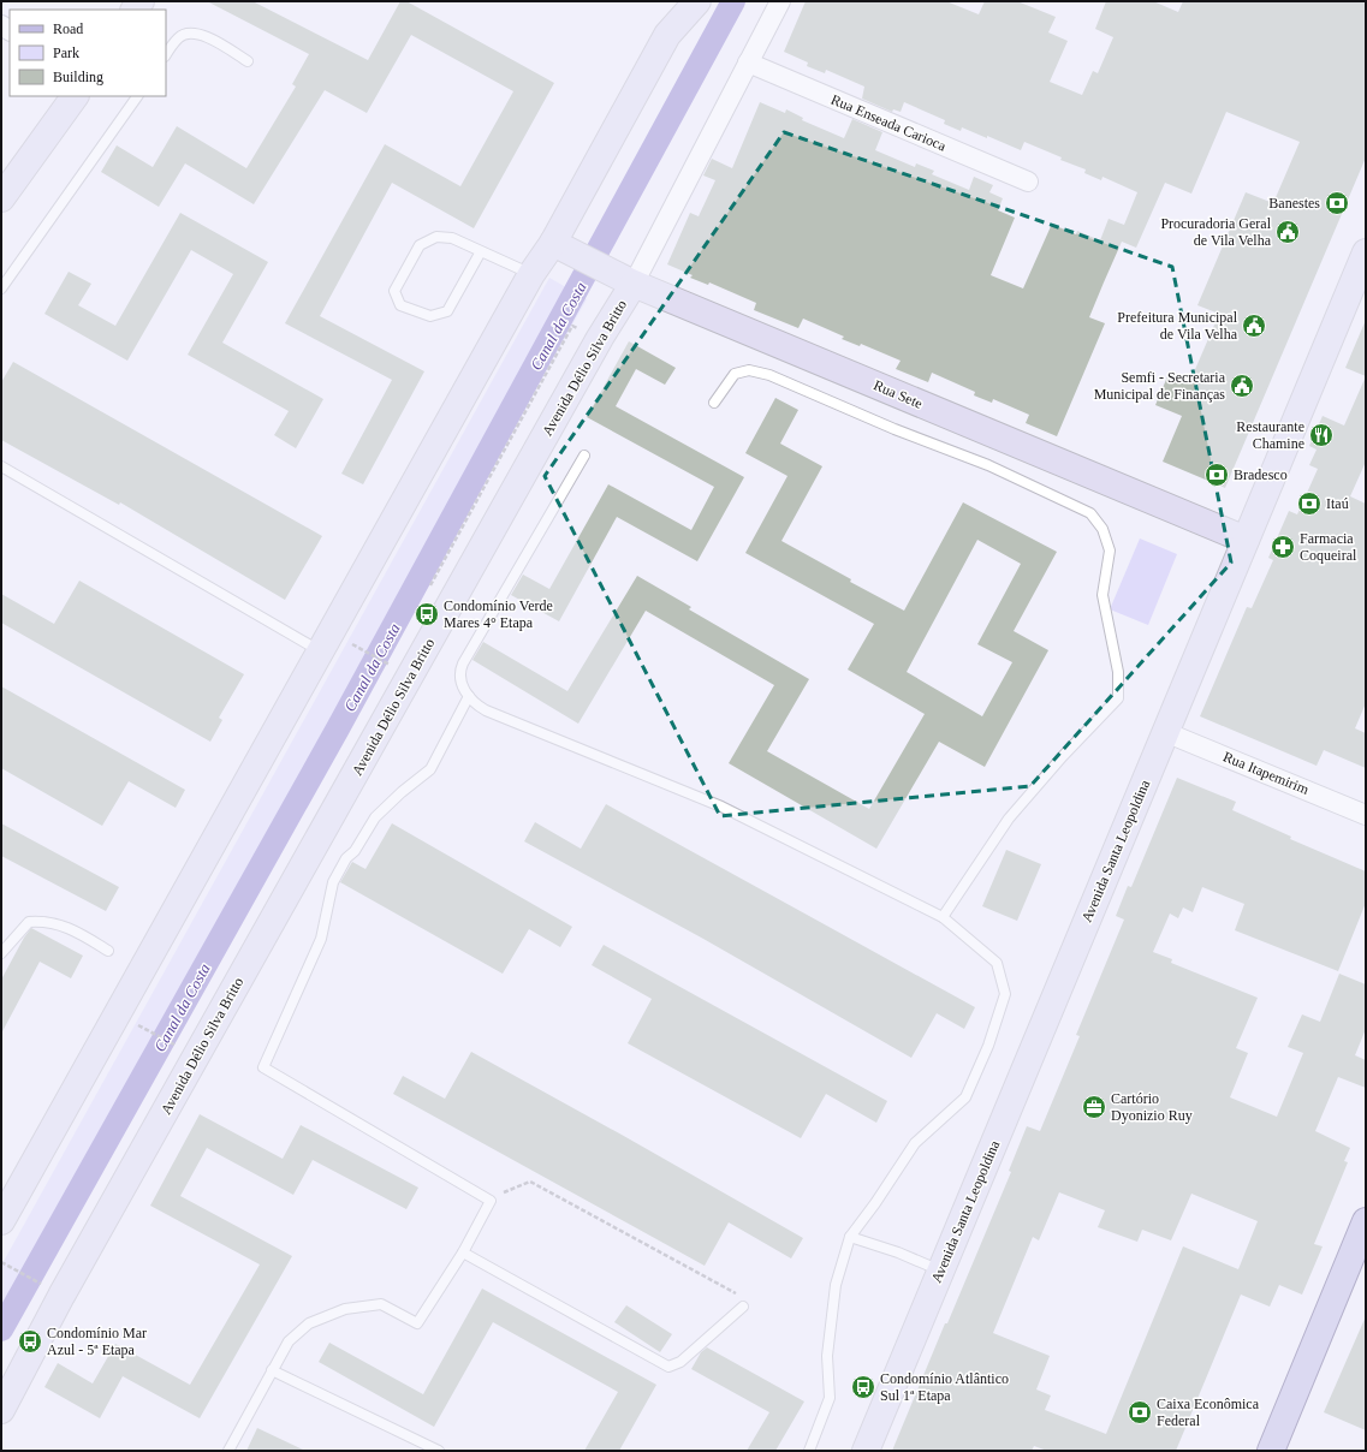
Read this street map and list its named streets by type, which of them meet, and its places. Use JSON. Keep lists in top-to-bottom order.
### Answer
{
  "streets": {
    "main road": ["Avenida Délio Silva Britto", "Rua Sete", "Avenida Santa Leopoldina"],
    "street": ["Rua Enseada Carioca", "Rua Itapemirim"]
  },
  "crossings": [
    ["Rua Enseada Carioca", "Avenida Délio Silva Britto"],
    ["Avenida Délio Silva Britto", "Rua Sete"],
    ["Rua Sete", "Avenida Santa Leopoldina"],
    ["Rua Itapemirim", "Avenida Santa Leopoldina"]
  ],
  "water": ["Canal da Costa"],
  "places": {
    "bank": [
      "Banestes",
      "Bradesco",
      "Itaú",
      "Caixa Econômica Federal"
    ],
    "public building": ["Procuradoria Geral de Vila Velha", "Prefeitura Municipal de Vila Velha", "Semfi - Secretaria Municipal de Finanças"],
    "restaurant": ["Restaurante Chamine"],
    "pharmacy": ["Farmacia Coqueiral"],
    "bus stop": ["Condomínio Verde Mares 4° Etapa", "Condomínio Mar Azul - 5ª Etapa", "Condomínio Atlântico Sul 1ª Etapa"],
    "office": ["Cartório Dyonizio Ruy"]
  },
  "legend": ["Road", "Park", "Building"]
}
